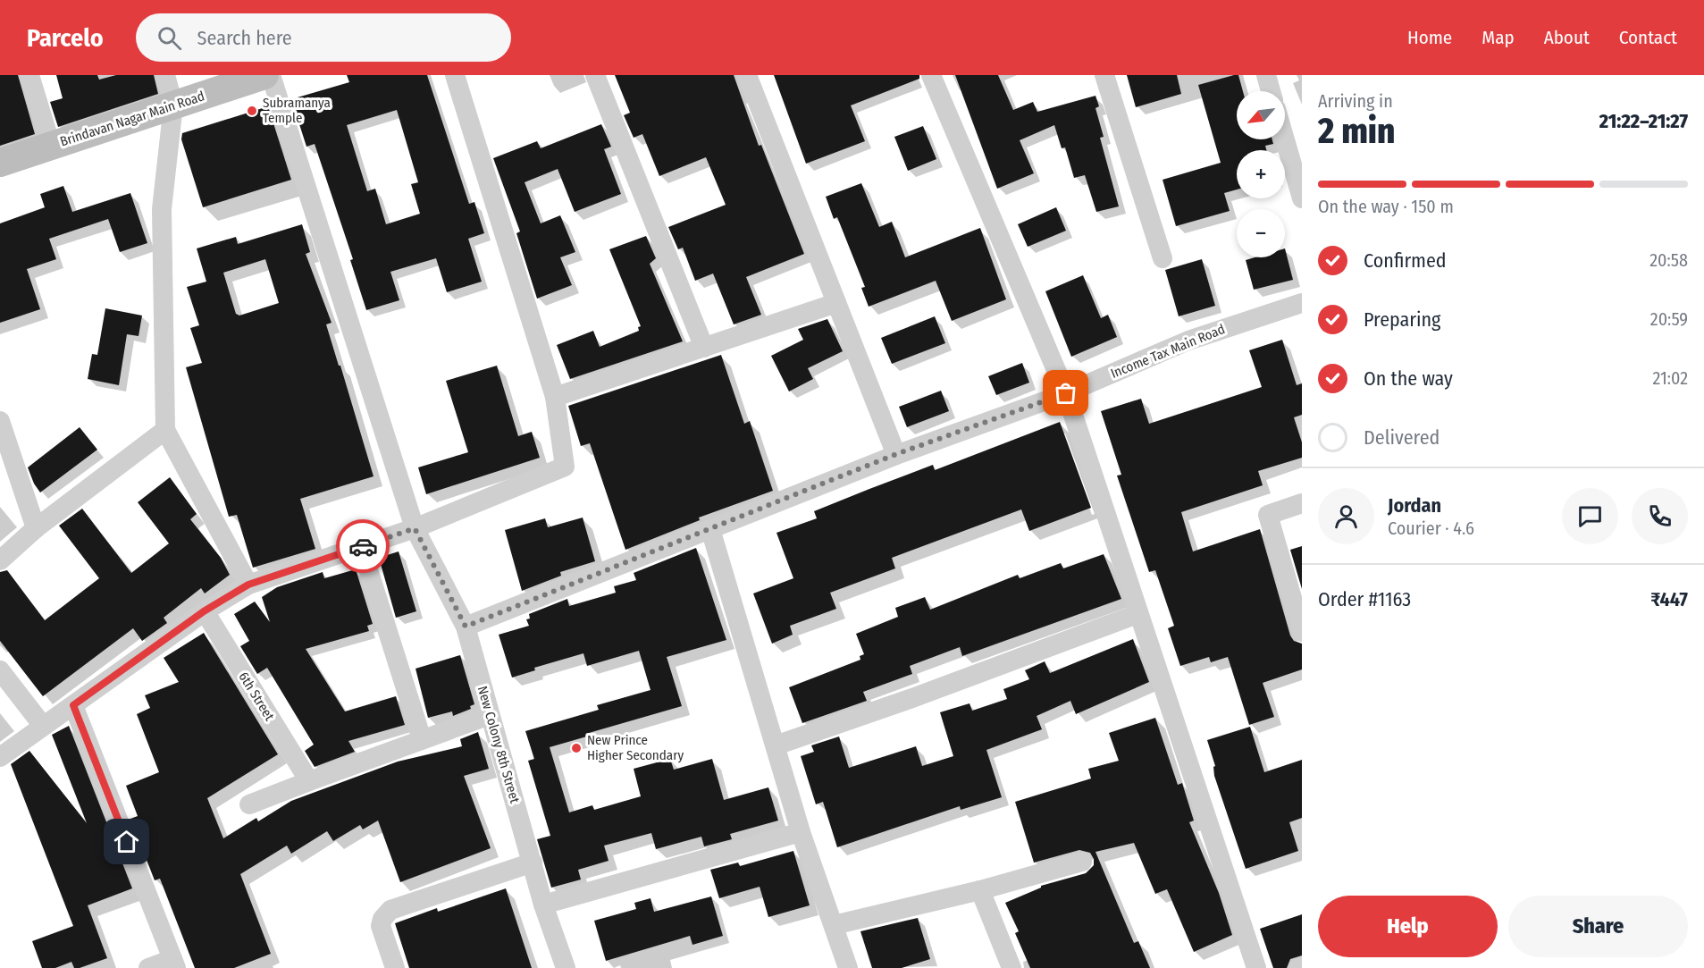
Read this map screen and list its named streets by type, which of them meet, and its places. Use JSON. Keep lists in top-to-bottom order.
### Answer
{
  "streets": {
    "street": [
      "Brindavan Nagar Main Road",
      "Income Tax Main Road",
      "6th Street",
      "New Colony 8th Street"
    ]
  },
  "crossings": [
    ["Income Tax Main Road", "New Colony 8th Street"]
  ],
  "places": ["Subramanya Temple", "New Prince Higher Secondary"],
  "north": "bottom left",
  "page": {
    "header": "Parcelo",
    "search": "Search here",
    "nav": [
      "Home",
      "Map",
      "About",
      "Contact"
    ],
    "heading": ["2 min", "Arriving in", "21:22–21:27"],
    "panel": [
      "Jordan",
      "Courier · 4.6",
      "Order #1163",
      "₹447"
    ],
    "map_buttons": ["+", "−"],
    "bar": "On the way · 150 m",
    "list": [
      ["Confirmed", "20:58"],
      ["Preparing", "20:59"],
      ["On the way", "21:02"],
      "Delivered"
    ],
    "buttons": ["Help", "Share"]
  }
}
